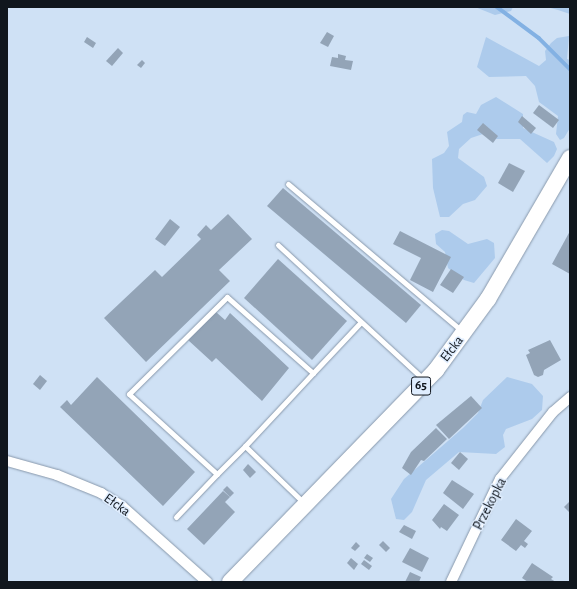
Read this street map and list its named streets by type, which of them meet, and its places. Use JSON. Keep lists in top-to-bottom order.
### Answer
{
  "streets": {
    "main road": ["Ełcka", "65"],
    "street": ["Przekopka"]
  }
}
